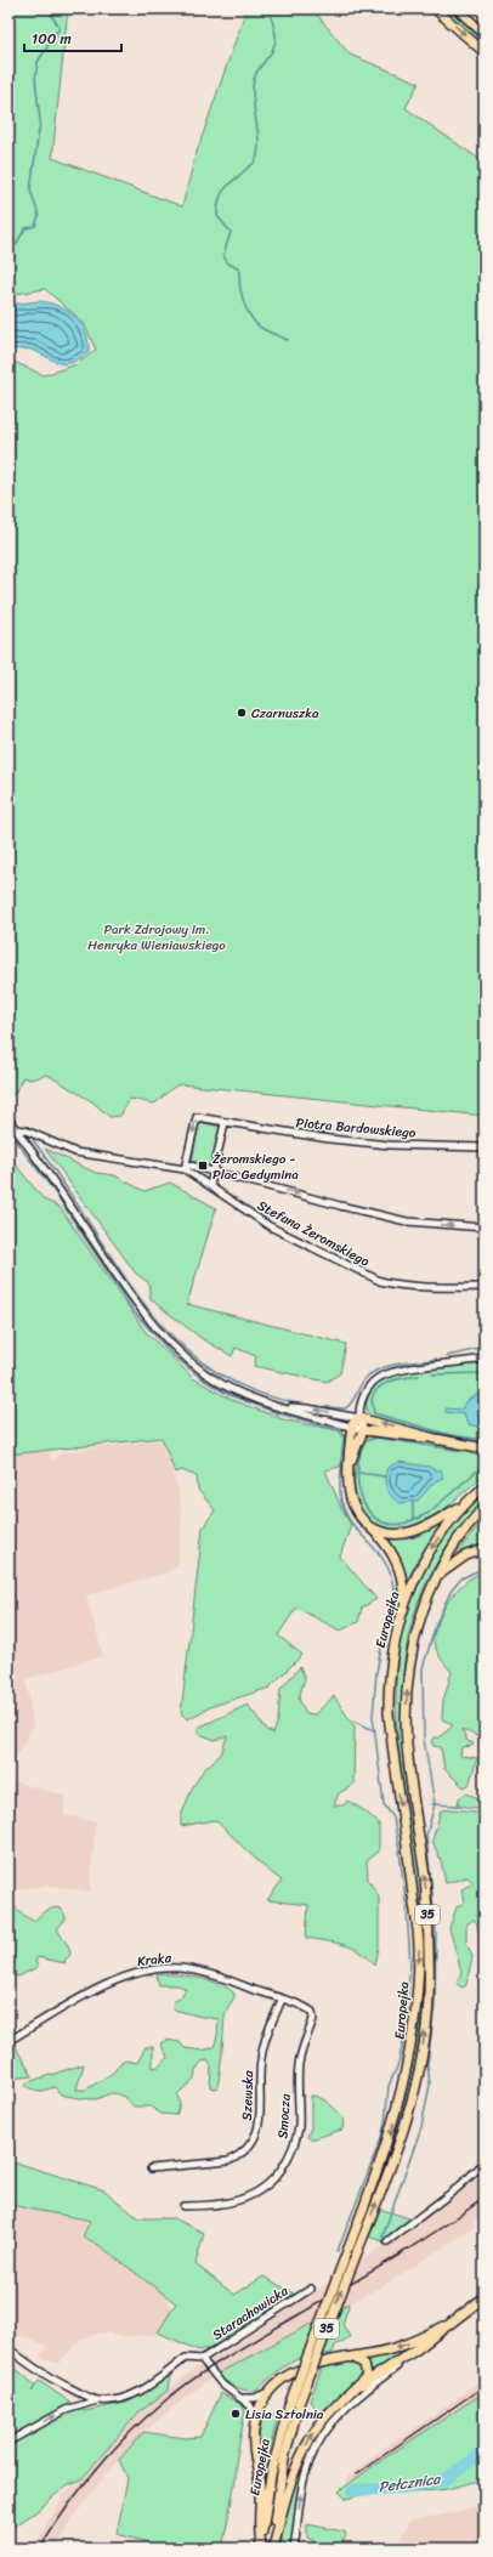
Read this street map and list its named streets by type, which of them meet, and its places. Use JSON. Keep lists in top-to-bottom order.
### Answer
{
  "streets": {
    "main road": ["Europejka", "35"],
    "street": [
      "Piotra Bardowskiego",
      "Stefana Żeromskiego",
      "Kraka",
      "Szewska",
      "Smocza",
      "Starachowicka"
    ]
  },
  "crossings": [
    ["Piotra Bardowskiego", "Stefana Żeromskiego"],
    ["Kraka", "Szewska"],
    ["Kraka", "Smocza"]
  ],
  "water": ["Pełcznica"],
  "parks": ["Park Zdrojowy im. Henryka Wieniawskiego"],
  "places": {
    "other": ["Czarnuszka", "Lisia Sztolnia"],
    "transit": ["Żeromskiego - Plac Gedymina"]
  },
  "scale_bar": "100 m"
}
